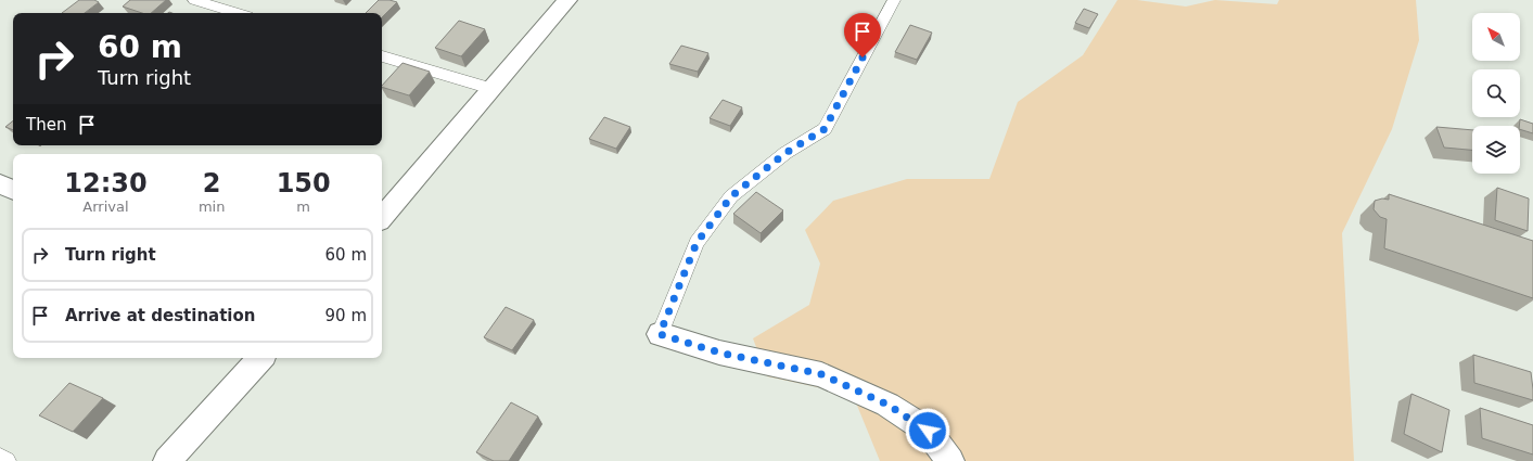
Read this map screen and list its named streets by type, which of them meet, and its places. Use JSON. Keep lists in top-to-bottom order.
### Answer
{
  "north": "top left",
  "page": {
    "turn": ["60 m", "Turn right"],
    "then": "Then",
    "eta": [
      "12:30",
      "Arrival",
      "2",
      "min",
      "150",
      "m"
    ],
    "list": [
      {
        "name": "Turn right",
        "value": "60 m"
      },
      {
        "name": "Arrive at destination",
        "value": "90 m"
      }
    ]
  }
}
